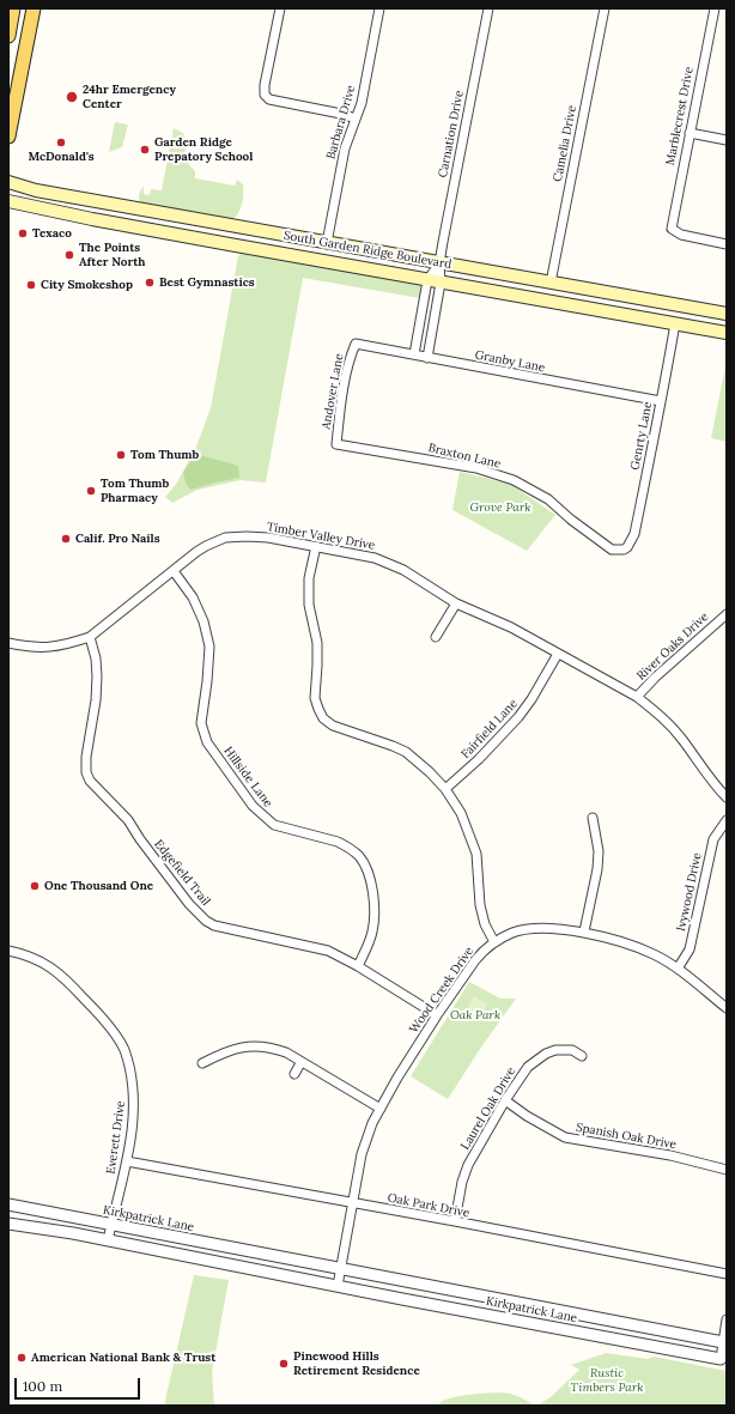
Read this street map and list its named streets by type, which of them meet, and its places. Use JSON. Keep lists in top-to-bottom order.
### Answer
{
  "streets": {
    "main road": ["South Garden Ridge Boulevard"],
    "street": [
      "Marblecrest Drive",
      "Barbara Drive",
      "Carnation Drive",
      "Camelia Drive",
      "Granby Lane",
      "Andover Lane",
      "Genrty Lane",
      "Braxton Lane",
      "Timber Valley Drive",
      "River Oaks Drive",
      "Fairfield Lane",
      "Hillside Lane",
      "Edgefield Trail",
      "Ivywood Drive",
      "Wood Creek Drive",
      "Laurel Oak Drive",
      "Spanish Oak Drive",
      "Everett Drive",
      "Oak Park Drive",
      "Kirkpatrick Lane"
    ]
  },
  "crossings": [
    ["Barbara Drive", "South Garden Ridge Boulevard"],
    ["Carnation Drive", "South Garden Ridge Boulevard"],
    ["Carnation Drive", "Granby Lane"],
    ["Camelia Drive", "South Garden Ridge Boulevard"],
    ["South Garden Ridge Boulevard", "Genrty Lane"],
    ["Granby Lane", "Andover Lane"],
    ["Granby Lane", "Genrty Lane"],
    ["Andover Lane", "Braxton Lane"],
    ["Genrty Lane", "Braxton Lane"],
    ["Timber Valley Drive", "River Oaks Drive"],
    ["Timber Valley Drive", "Fairfield Lane"],
    ["Timber Valley Drive", "Hillside Lane"],
    ["Timber Valley Drive", "Edgefield Trail"],
    ["Hillside Lane", "Edgefield Trail"],
    ["Edgefield Trail", "Wood Creek Drive"],
    ["Ivywood Drive", "Wood Creek Drive"],
    ["Wood Creek Drive", "Oak Park Drive"],
    ["Wood Creek Drive", "Kirkpatrick Lane"],
    ["Laurel Oak Drive", "Spanish Oak Drive"],
    ["Laurel Oak Drive", "Oak Park Drive"],
    ["Everett Drive", "Oak Park Drive"],
    ["Everett Drive", "Kirkpatrick Lane"]
  ],
  "parks": ["Grove Park", "Oak Park", "Rustic Timbers Park"],
  "places": [
    "24hr Emergency Center",
    "McDonald's",
    "Garden Ridge Prepatory School",
    "Texaco",
    "The Points After North",
    "Best Gymnastics",
    "City Smokeshop",
    "Tom Thumb",
    "Tom Thumb Pharmacy",
    "Calif. Pro Nails",
    "One Thousand One",
    "American National Bank & Trust",
    "Pinewood Hills Retirement Residence"
  ],
  "scale_bar": "100 m"
}
